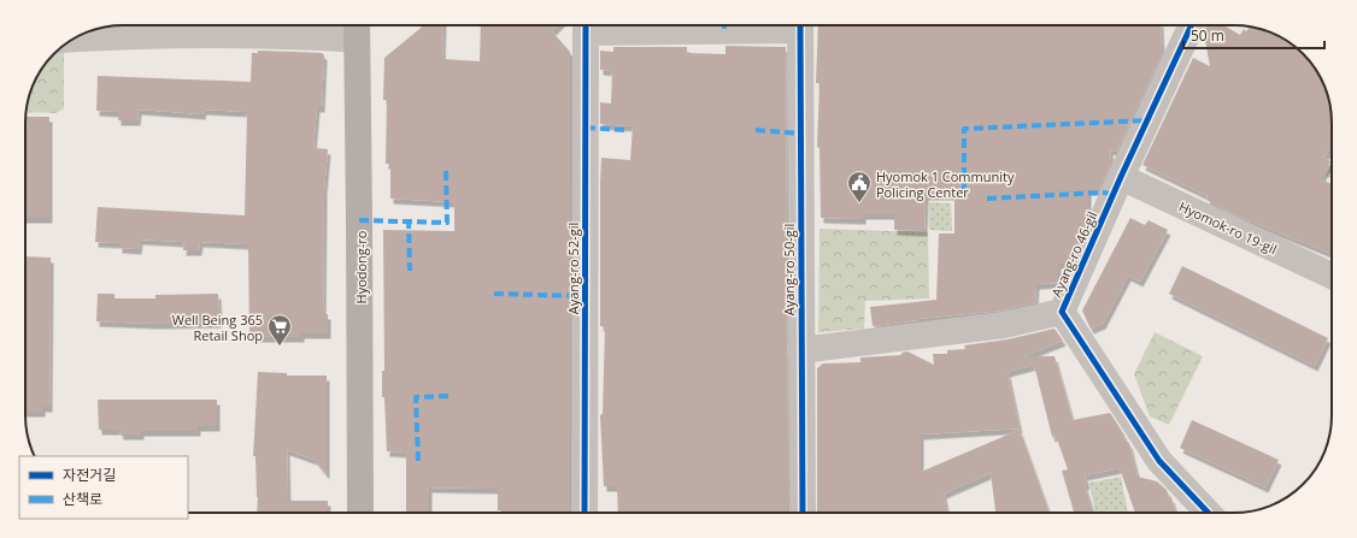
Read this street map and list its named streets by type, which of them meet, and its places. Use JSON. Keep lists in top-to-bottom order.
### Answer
{
  "streets": {
    "main road": ["Hyodong-ro"],
    "street": [
      "Hyomok-ro 19-gil",
      "Ayang-ro 46-gil",
      "Ayang-ro 52-gil",
      "Ayang-ro 50-gil"
    ]
  },
  "crossings": [
    ["Hyomok-ro 19-gil", "Ayang-ro 46-gil"],
    ["Ayang-ro 46-gil", "Ayang-ro 50-gil"],
    ["Ayang-ro 52-gil", "Ayang-ro 50-gil"]
  ],
  "places": {
    "public building": ["Hyomok 1 Community Policing Center"],
    "supermarket": ["Well Being 365 Retail Shop"]
  },
  "legend": ["자전거길", "산책로"],
  "scale_bar": "50 m"
}
